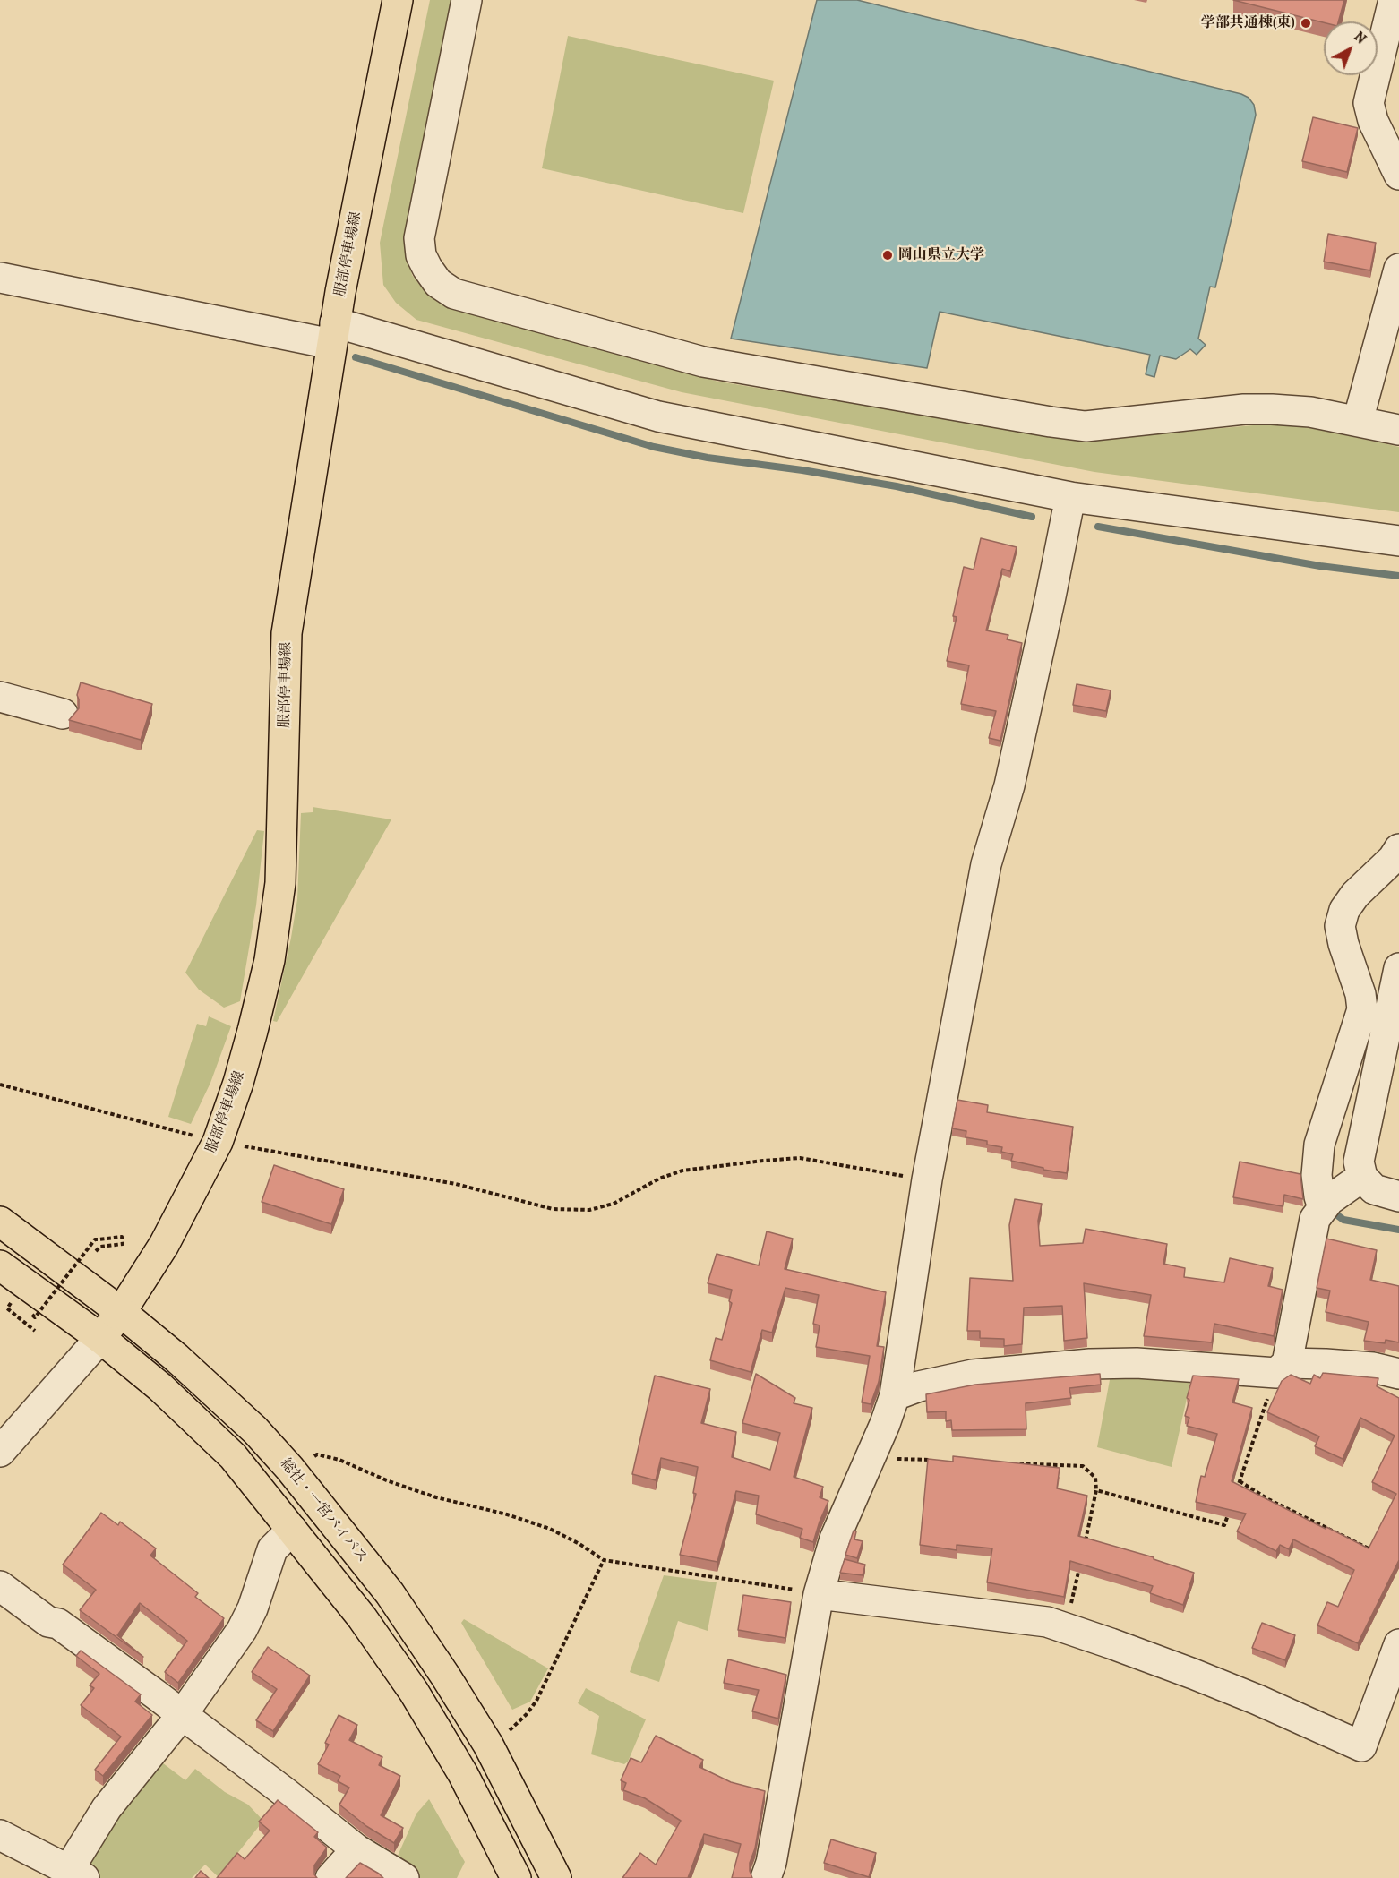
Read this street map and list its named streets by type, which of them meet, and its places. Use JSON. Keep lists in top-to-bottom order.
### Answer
{
  "streets": {
    "main road": ["服部停車場線", "総社・一宮バイパス"]
  },
  "crossings": [
    ["服部停車場線", "総社・一宮バイパス"]
  ],
  "places": ["学部共通棟(東)", "岡山県立大学"],
  "north": "top right"
}
